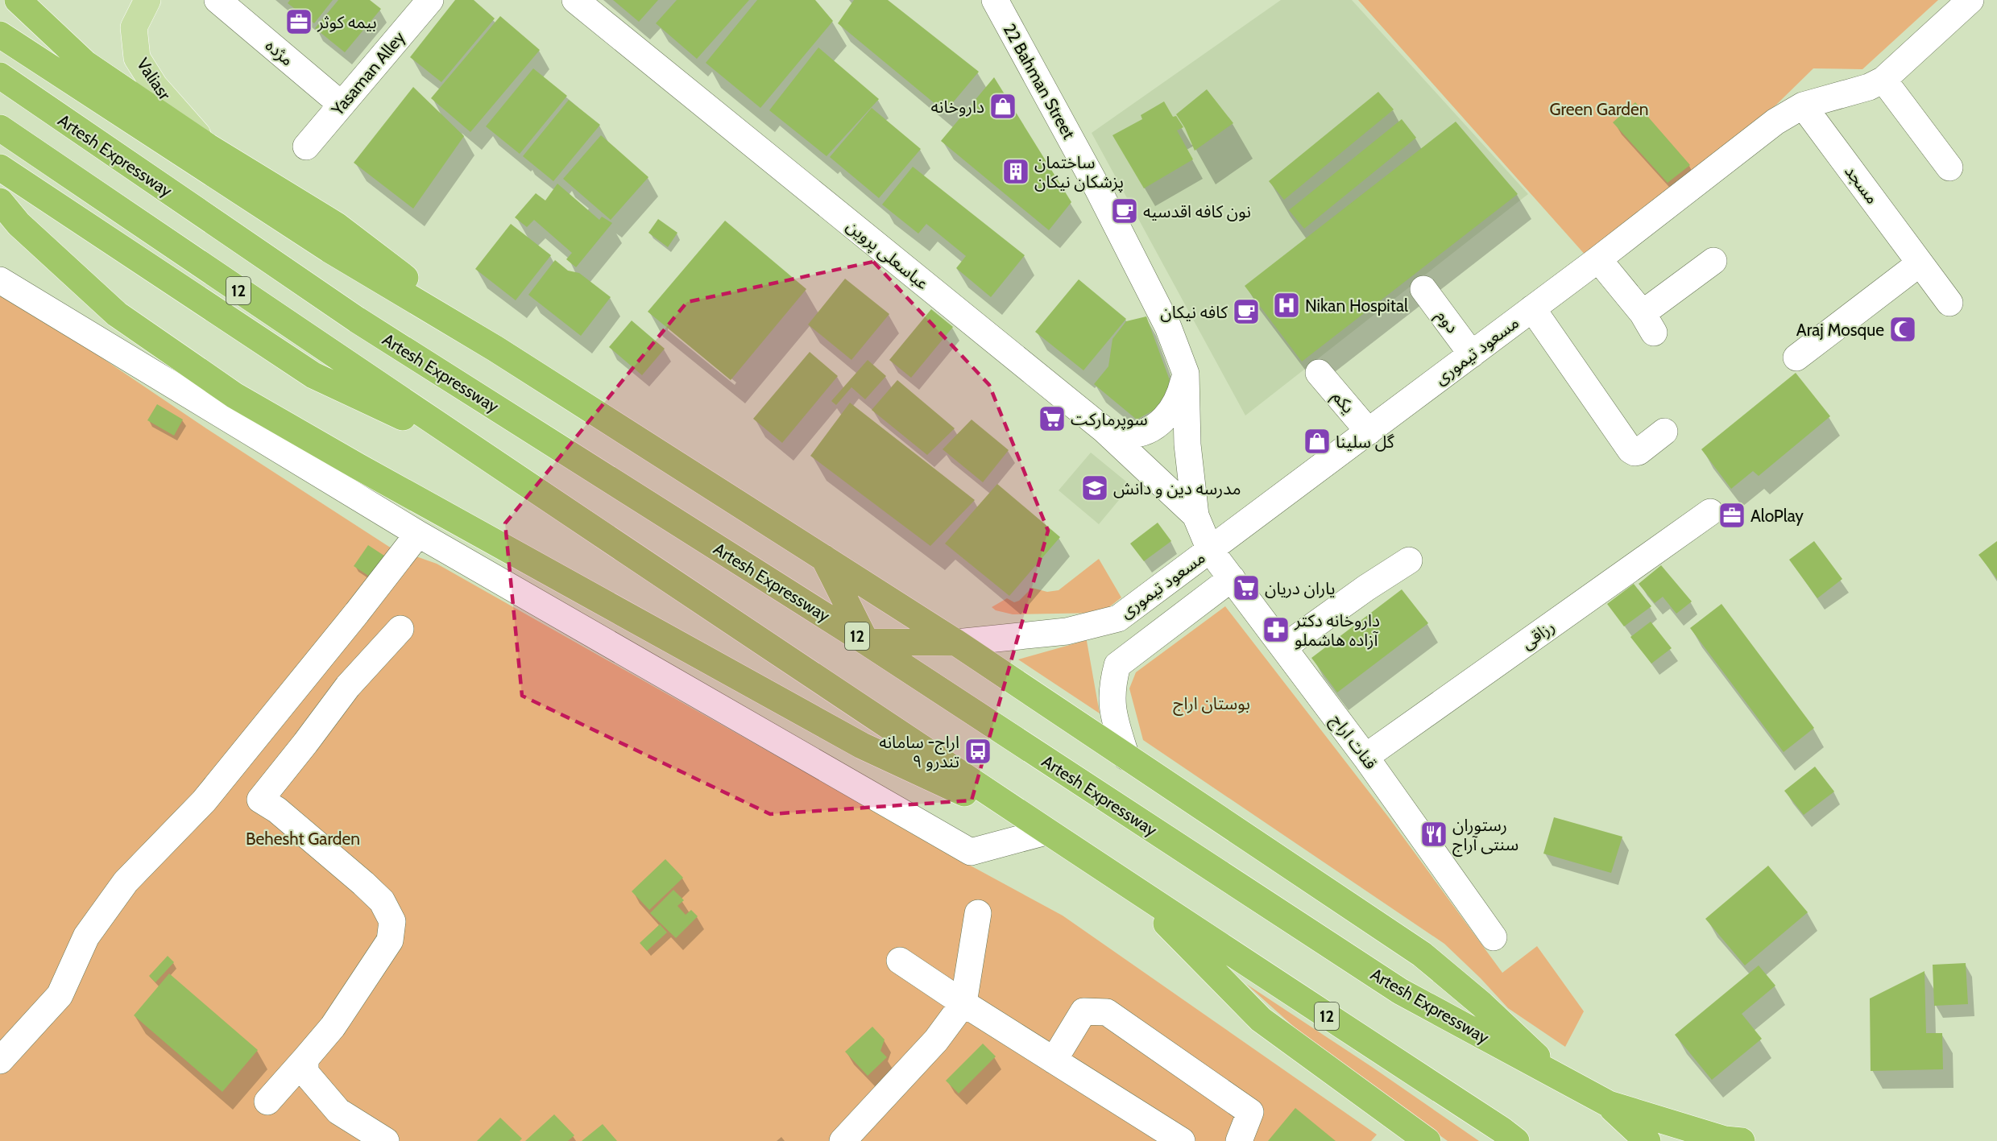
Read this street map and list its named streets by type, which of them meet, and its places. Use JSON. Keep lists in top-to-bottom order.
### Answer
{
  "streets": {
    "highway": ["Artesh Expressway", "12"],
    "main road": ["Valiasr"],
    "street": [
      "مژده",
      "Yasaman Alley",
      "22 Bahman Street",
      "مسجد",
      "عباسعلی پروین",
      "دوم",
      "مسعود تیموری",
      "یکم",
      "رزاقی",
      "قنات اراج"
    ]
  },
  "crossings": [
    ["مژده", "Yasaman Alley"],
    ["22 Bahman Street", "عباسعلی پروین"],
    ["22 Bahman Street", "قنات اراج"],
    ["مسجد", "مسعود تیموری"],
    ["عباسعلی پروین", "قنات اراج"],
    ["دوم", "مسعود تیموری"],
    ["مسعود تیموری", "یکم"],
    ["مسعود تیموری", "قنات اراج"],
    ["رزاقی", "قنات اراج"]
  ],
  "parks": ["Green Garden", "بوستان اراج", "Behesht Garden"],
  "places": {
    "office": ["بیمه کوثر", "AloPlay"],
    "shop": ["داروخانه", "گل سلینا"],
    "building": ["ساختمان پزشکان نیکان"],
    "cafe": ["نون کافه اقدسیه", "کافه نیکان"],
    "hospital": ["Nikan Hospital"],
    "mosque": ["Araj Mosque"],
    "supermarket": ["سوپرمارکت", "یاران دریان"],
    "school or university": ["مدرسه دین و دانش"],
    "pharmacy": ["داروخانه دکتر آزاده هاشملو"],
    "bus stop": ["اراج- سامانه ۹ تندرو"],
    "restaurant": ["رستوران سنتی آراج"]
  }
}
